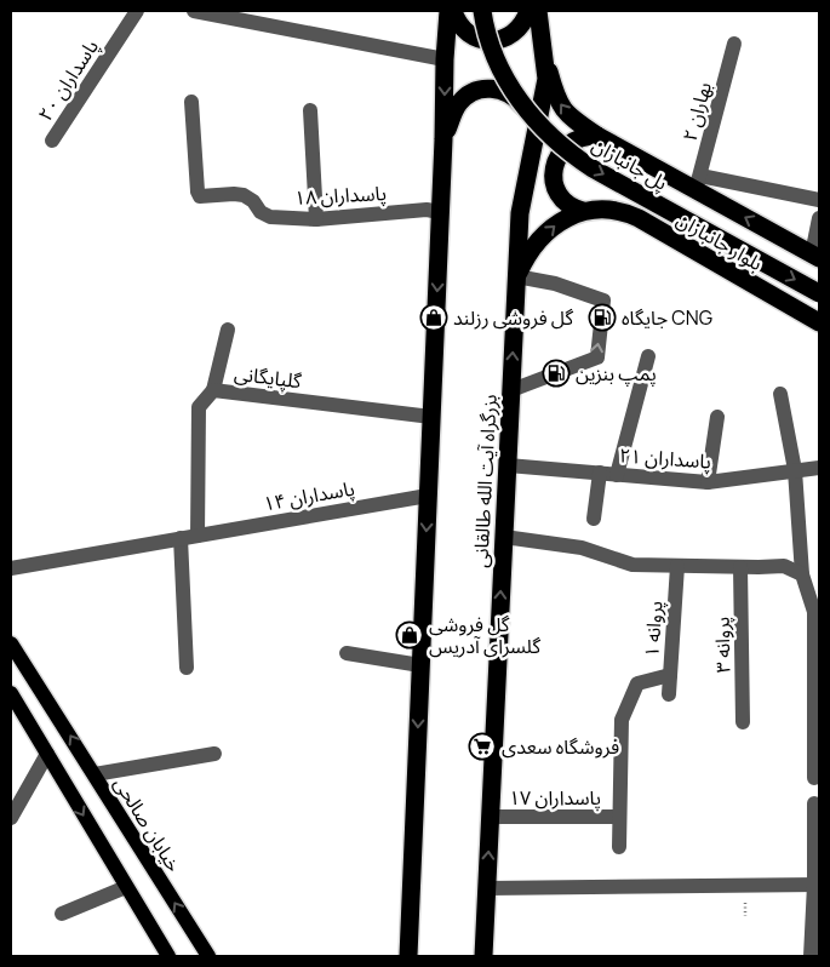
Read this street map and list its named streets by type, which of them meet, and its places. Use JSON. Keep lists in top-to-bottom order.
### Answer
{
  "streets": {
    "highway": ["پل جانبازان", "بلوار جانبازان", "بزرگراه آیت الله طالقانی"],
    "main road": ["خیابان صالحی"],
    "street": [
      "پاسداران ۲۰",
      "بهاران ۲",
      "پاسداران ۱۸",
      "گلپایگانی",
      "پاسداران ۲۱",
      "پاسداران ۱۴",
      "پروانه ۱",
      "پروانه ۳",
      "پاسداران ۱۷"
    ]
  },
  "crossings": [
    ["بهاران ۲", "بلوار جانبازان"],
    ["بلوار جانبازان", "بزرگراه آیت الله طالقانی"],
    ["گلپایگانی", "پاسداران ۱۴"],
    ["پاسداران ۲۱", "بزرگراه آیت الله طالقانی"],
    ["بزرگراه آیت الله طالقانی", "پاسداران ۱۷"]
  ],
  "one_way": ["پل جانبازان"],
  "places": {
    "shop": ["گل فروشی رزلند", "گل فروشی گلسرای آدریس"],
    "fuel station": ["جایگاه CNG", "پمپ بنزین"],
    "supermarket": ["فروشگاه سعدی"]
  }
}
